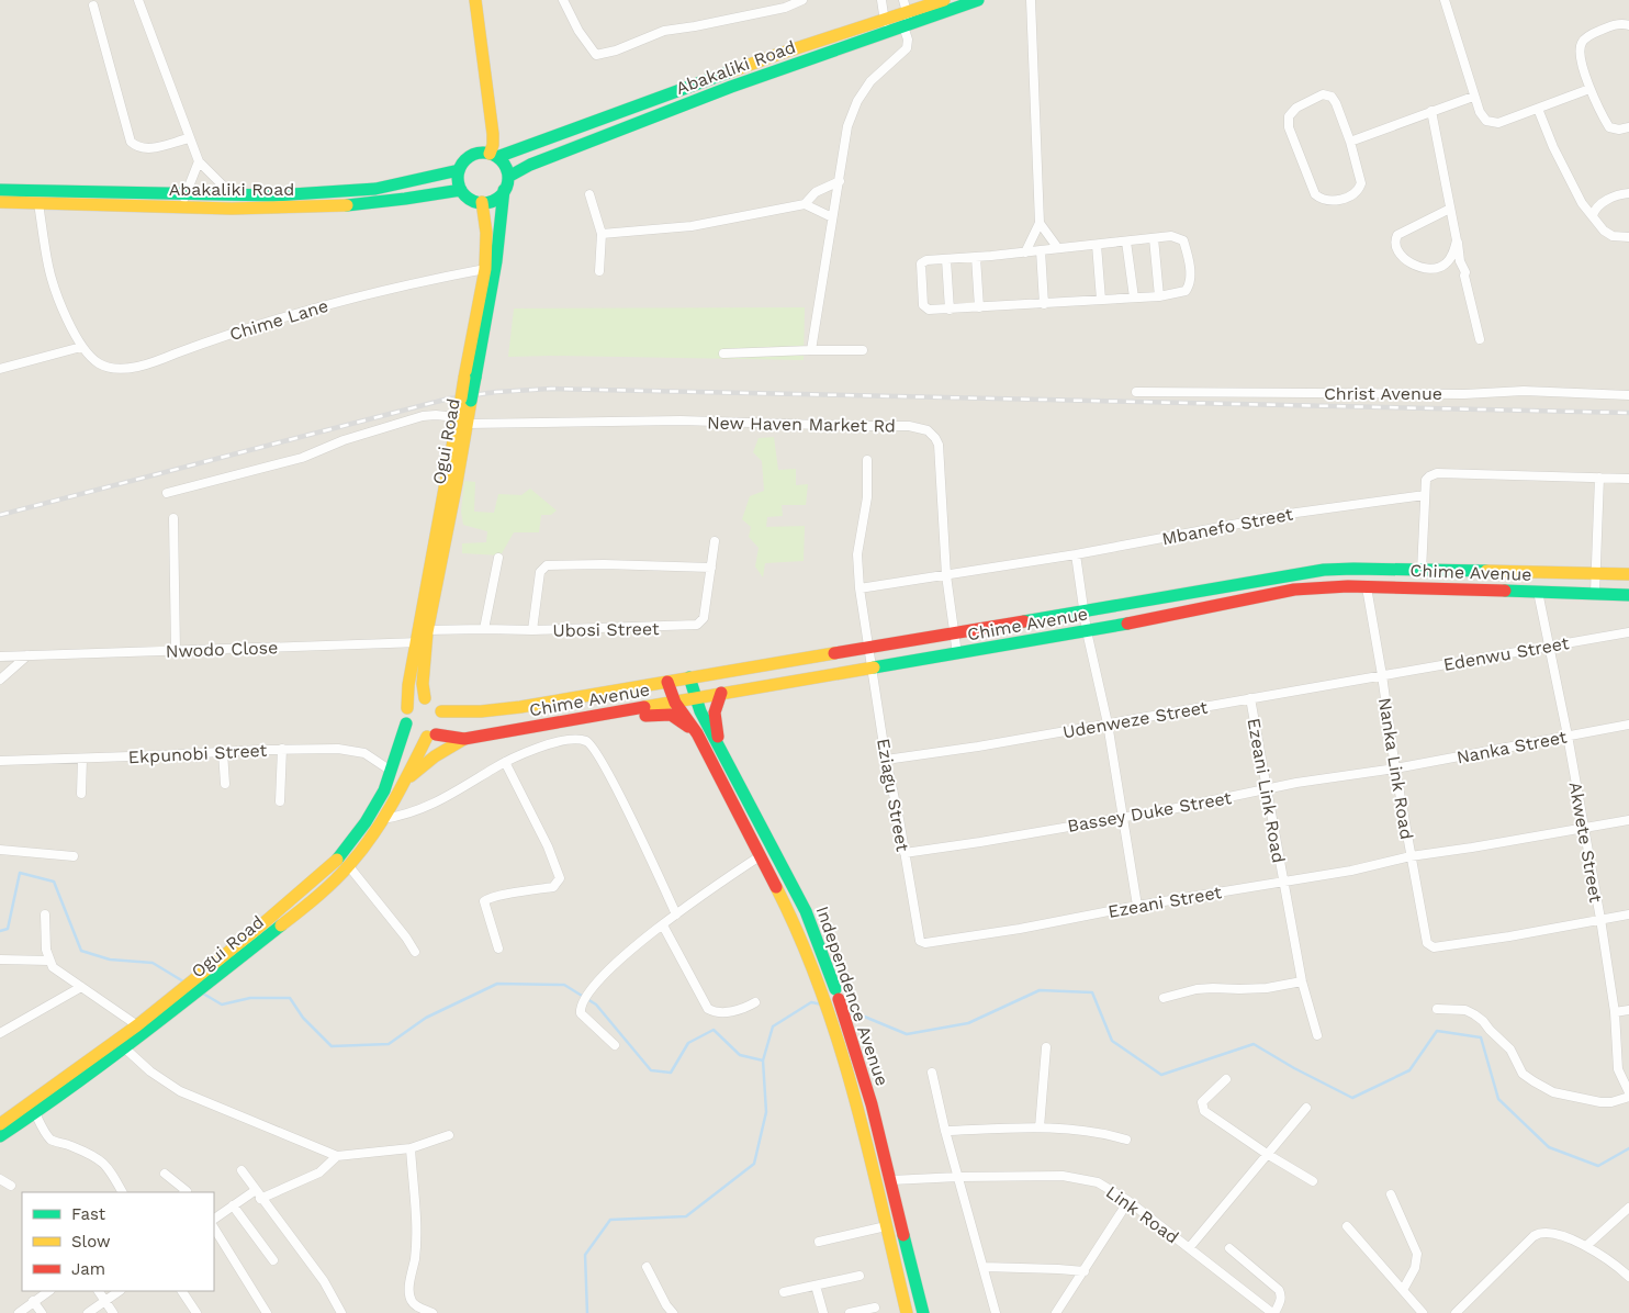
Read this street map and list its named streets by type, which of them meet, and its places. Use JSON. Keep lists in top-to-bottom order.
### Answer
{
  "streets": {
    "main road": [
      "Abakaliki Road",
      "Ogui Road",
      "Chime Avenue",
      "Independence Avenue"
    ],
    "street": [
      "Chime Lane",
      "Christ Avenue",
      "New Haven Market Rd",
      "Mbanefo Street",
      "Ubosi Street",
      "Nwodo Close",
      "Edenwu Street",
      "Udenweze Street",
      "Nanka Street",
      "Ekpunobi Street",
      "Nanka Link Road",
      "Ezeani Link Road",
      "Eziagu Street",
      "Bassey Duke Street",
      "Akwete Street",
      "Ezeani Street",
      "Link Road"
    ]
  },
  "crossings": [
    ["Abakaliki Road", "Chime Lane"],
    ["Abakaliki Road", "Ogui Road"],
    ["Chime Lane", "Ogui Road"],
    ["New Haven Market Rd", "Ogui Road"],
    ["New Haven Market Rd", "Mbanefo Street"],
    ["New Haven Market Rd", "Chime Avenue"],
    ["Ogui Road", "Chime Avenue"],
    ["Ogui Road", "Ubosi Street"],
    ["Ogui Road", "Nwodo Close"],
    ["Ogui Road", "Ekpunobi Street"],
    ["Chime Avenue", "Nanka Link Road"],
    ["Chime Avenue", "Eziagu Street"],
    ["Chime Avenue", "Akwete Street"],
    ["Chime Avenue", "Independence Avenue"],
    ["Ubosi Street", "Nwodo Close"],
    ["Edenwu Street", "Udenweze Street"],
    ["Edenwu Street", "Nanka Link Road"],
    ["Edenwu Street", "Akwete Street"],
    ["Udenweze Street", "Nanka Link Road"],
    ["Udenweze Street", "Ezeani Link Road"],
    ["Udenweze Street", "Eziagu Street"],
    ["Nanka Street", "Nanka Link Road"],
    ["Nanka Street", "Bassey Duke Street"],
    ["Nanka Street", "Akwete Street"],
    ["Nanka Link Road", "Bassey Duke Street"],
    ["Nanka Link Road", "Akwete Street"],
    ["Nanka Link Road", "Ezeani Street"],
    ["Ezeani Link Road", "Bassey Duke Street"],
    ["Ezeani Link Road", "Ezeani Street"],
    ["Eziagu Street", "Bassey Duke Street"],
    ["Eziagu Street", "Ezeani Street"],
    ["Akwete Street", "Ezeani Street"],
    ["Independence Avenue", "Link Road"]
  ],
  "legend": ["Fast", "Slow", "Jam"]
}
